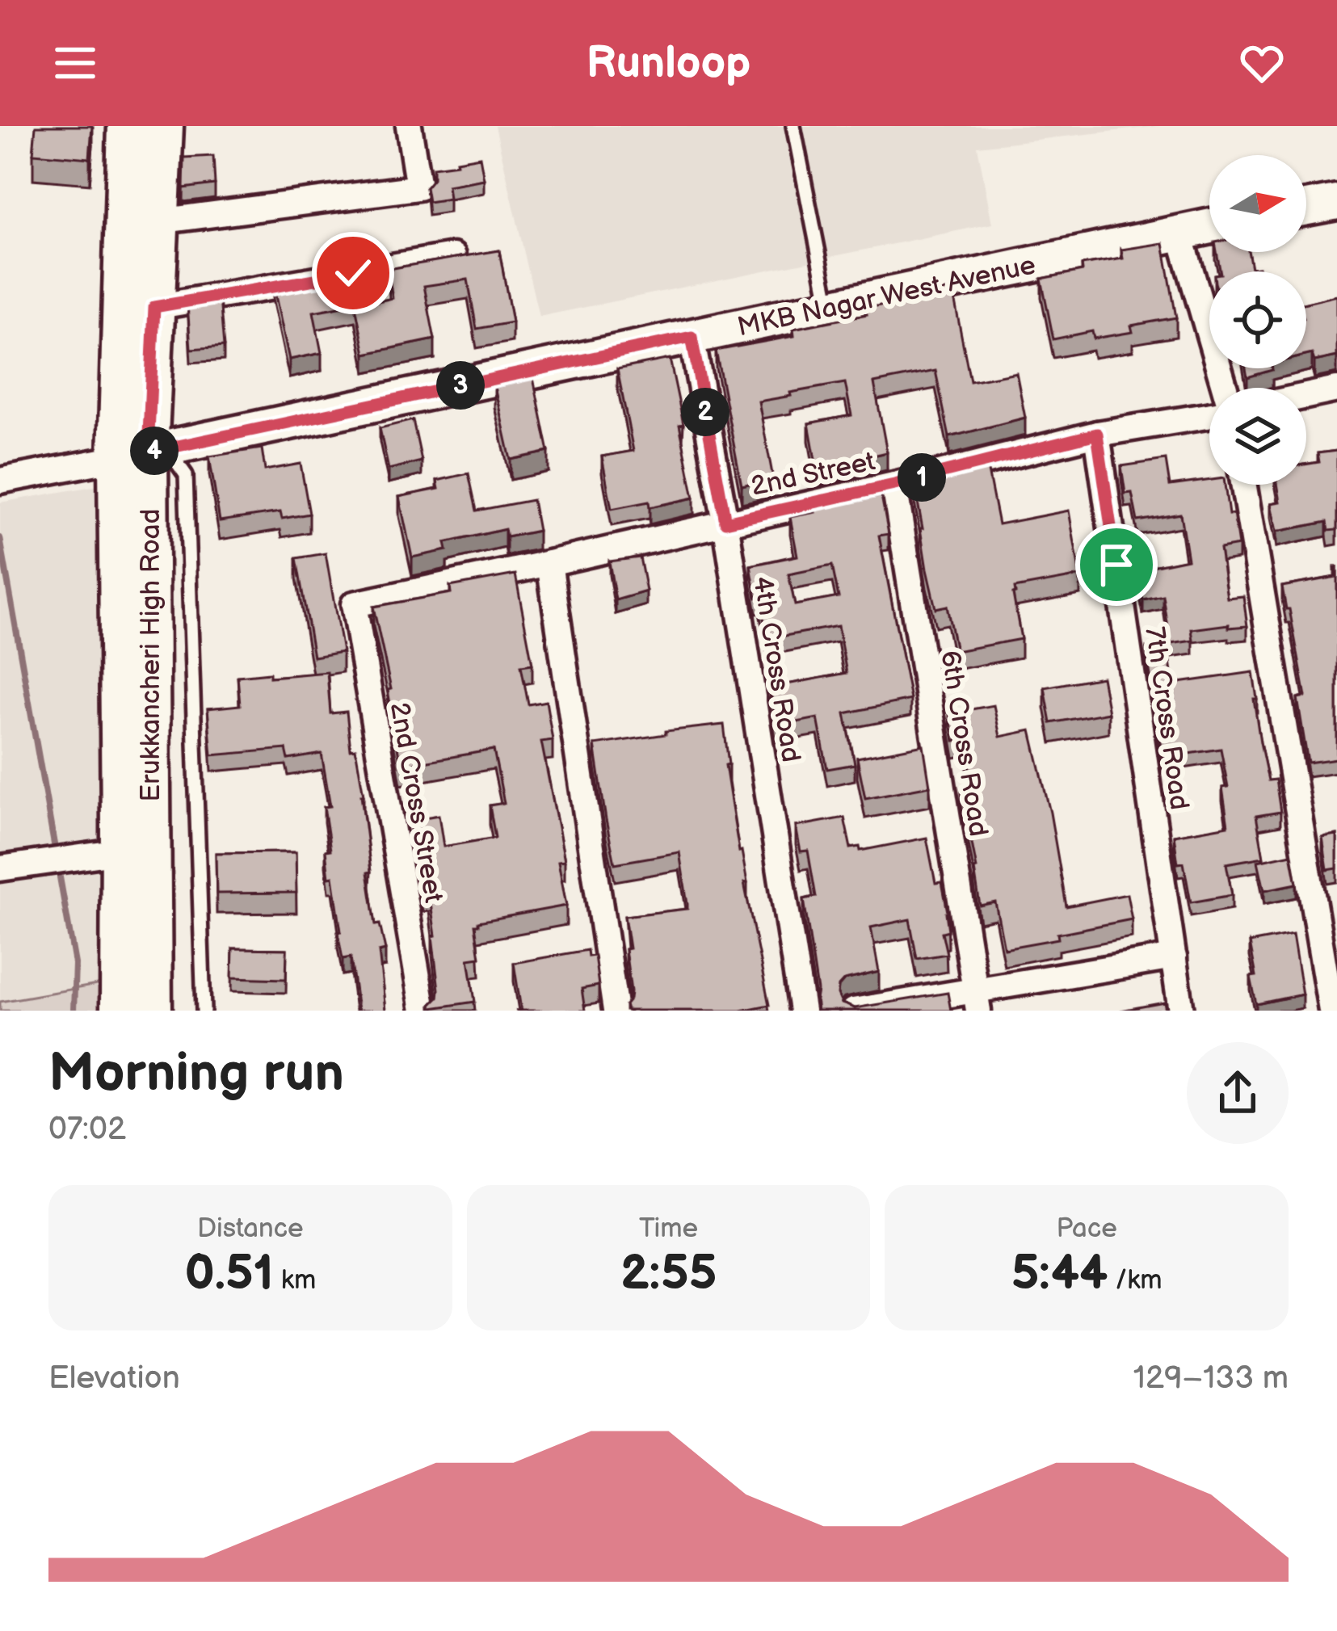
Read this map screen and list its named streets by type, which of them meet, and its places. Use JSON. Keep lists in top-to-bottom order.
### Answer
{
  "streets": {
    "main road": ["MKB Nagar West Avenue", "Erukkancheri High Road"],
    "street": [
      "2nd Street",
      "4th Cross Road",
      "7th Cross Road",
      "6th Cross Road",
      "2nd Cross Street"
    ]
  },
  "crossings": [
    ["MKB Nagar West Avenue", "Erukkancheri High Road"],
    ["MKB Nagar West Avenue", "4th Cross Road"],
    ["2nd Street", "4th Cross Road"],
    ["2nd Street", "7th Cross Road"],
    ["2nd Street", "6th Cross Road"],
    ["2nd Street", "2nd Cross Street"]
  ],
  "north": "right",
  "page": {
    "header": "Runloop",
    "pins": [
      "3",
      "2",
      "4",
      "1"
    ],
    "heading": ["Morning run", "07:02"],
    "stats": [
      ["Distance", "0.51 km"],
      ["Time", "2:55"],
      ["Pace", "5:44 /km"]
    ],
    "chart": ["Elevation", "129–133 m"]
  }
}
